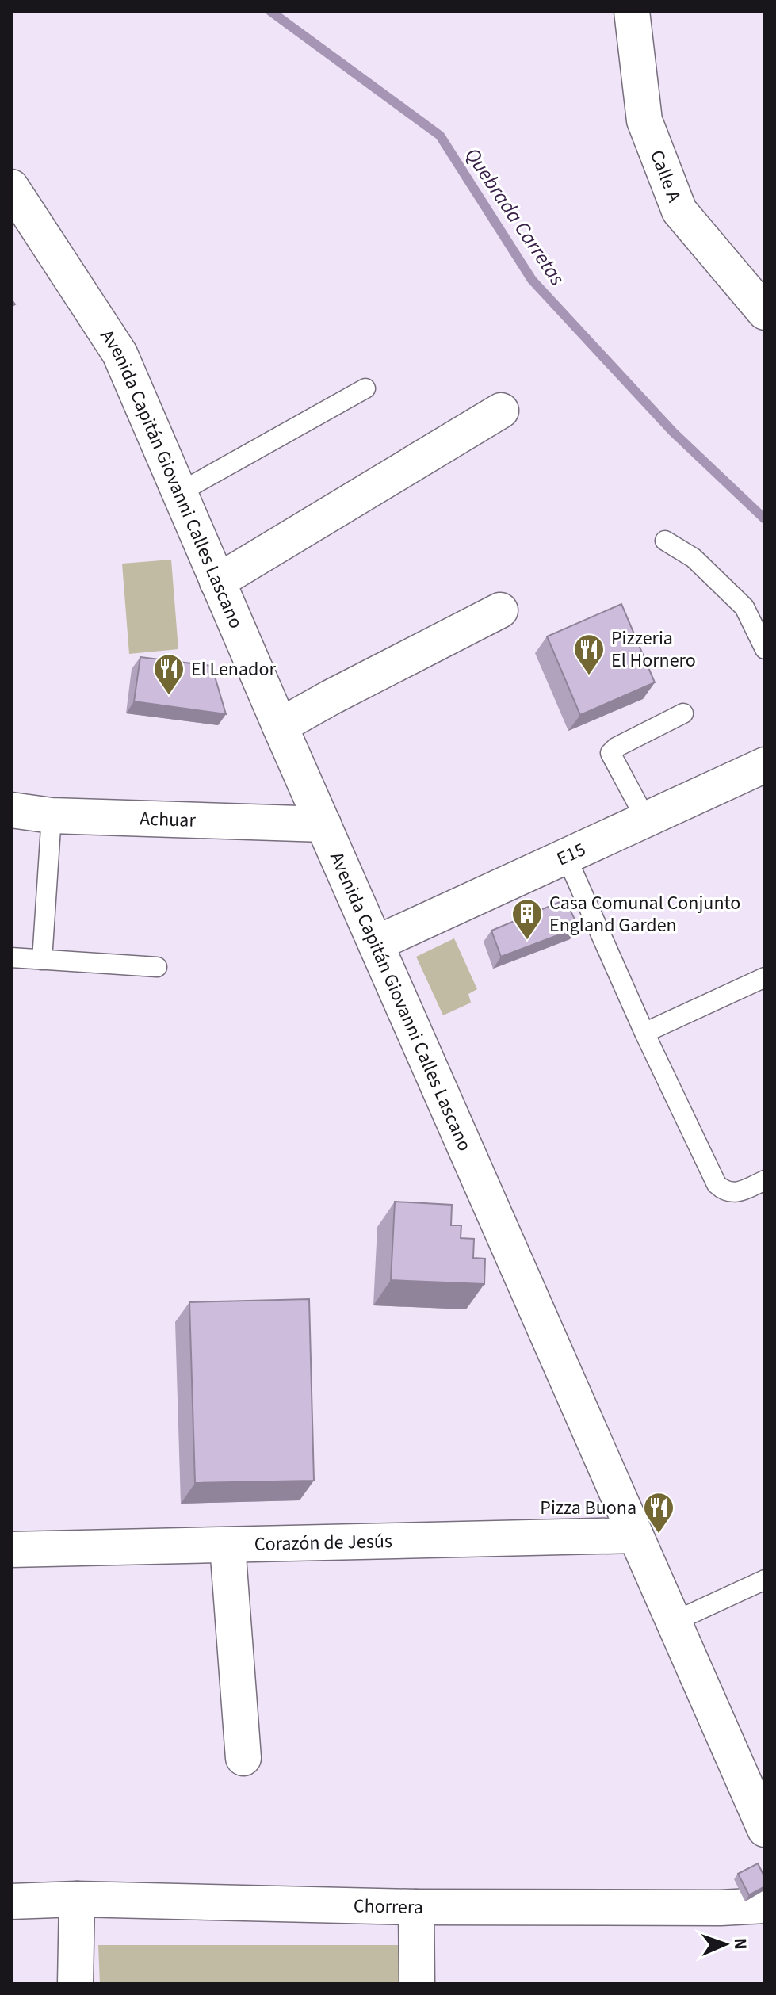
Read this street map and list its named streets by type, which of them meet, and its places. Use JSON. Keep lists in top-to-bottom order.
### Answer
{
  "streets": {
    "street": [
      "Calle A",
      "Avenida Capitán Giovanni Calles Lascano",
      "Achuar",
      "E15",
      "Corazón de Jesús",
      "Chorrera"
    ]
  },
  "crossings": [
    ["Avenida Capitán Giovanni Calles Lascano", "Achuar"],
    ["Avenida Capitán Giovanni Calles Lascano", "E15"],
    ["Avenida Capitán Giovanni Calles Lascano", "Corazón de Jesús"]
  ],
  "water": ["Quebrada Carretas"],
  "places": {
    "restaurant": ["Pizzeria El Hornero", "El Lenador", "Pizza Buona"],
    "building": ["Casa Comunal Conjunto England Garden"]
  },
  "north": "right"
}
